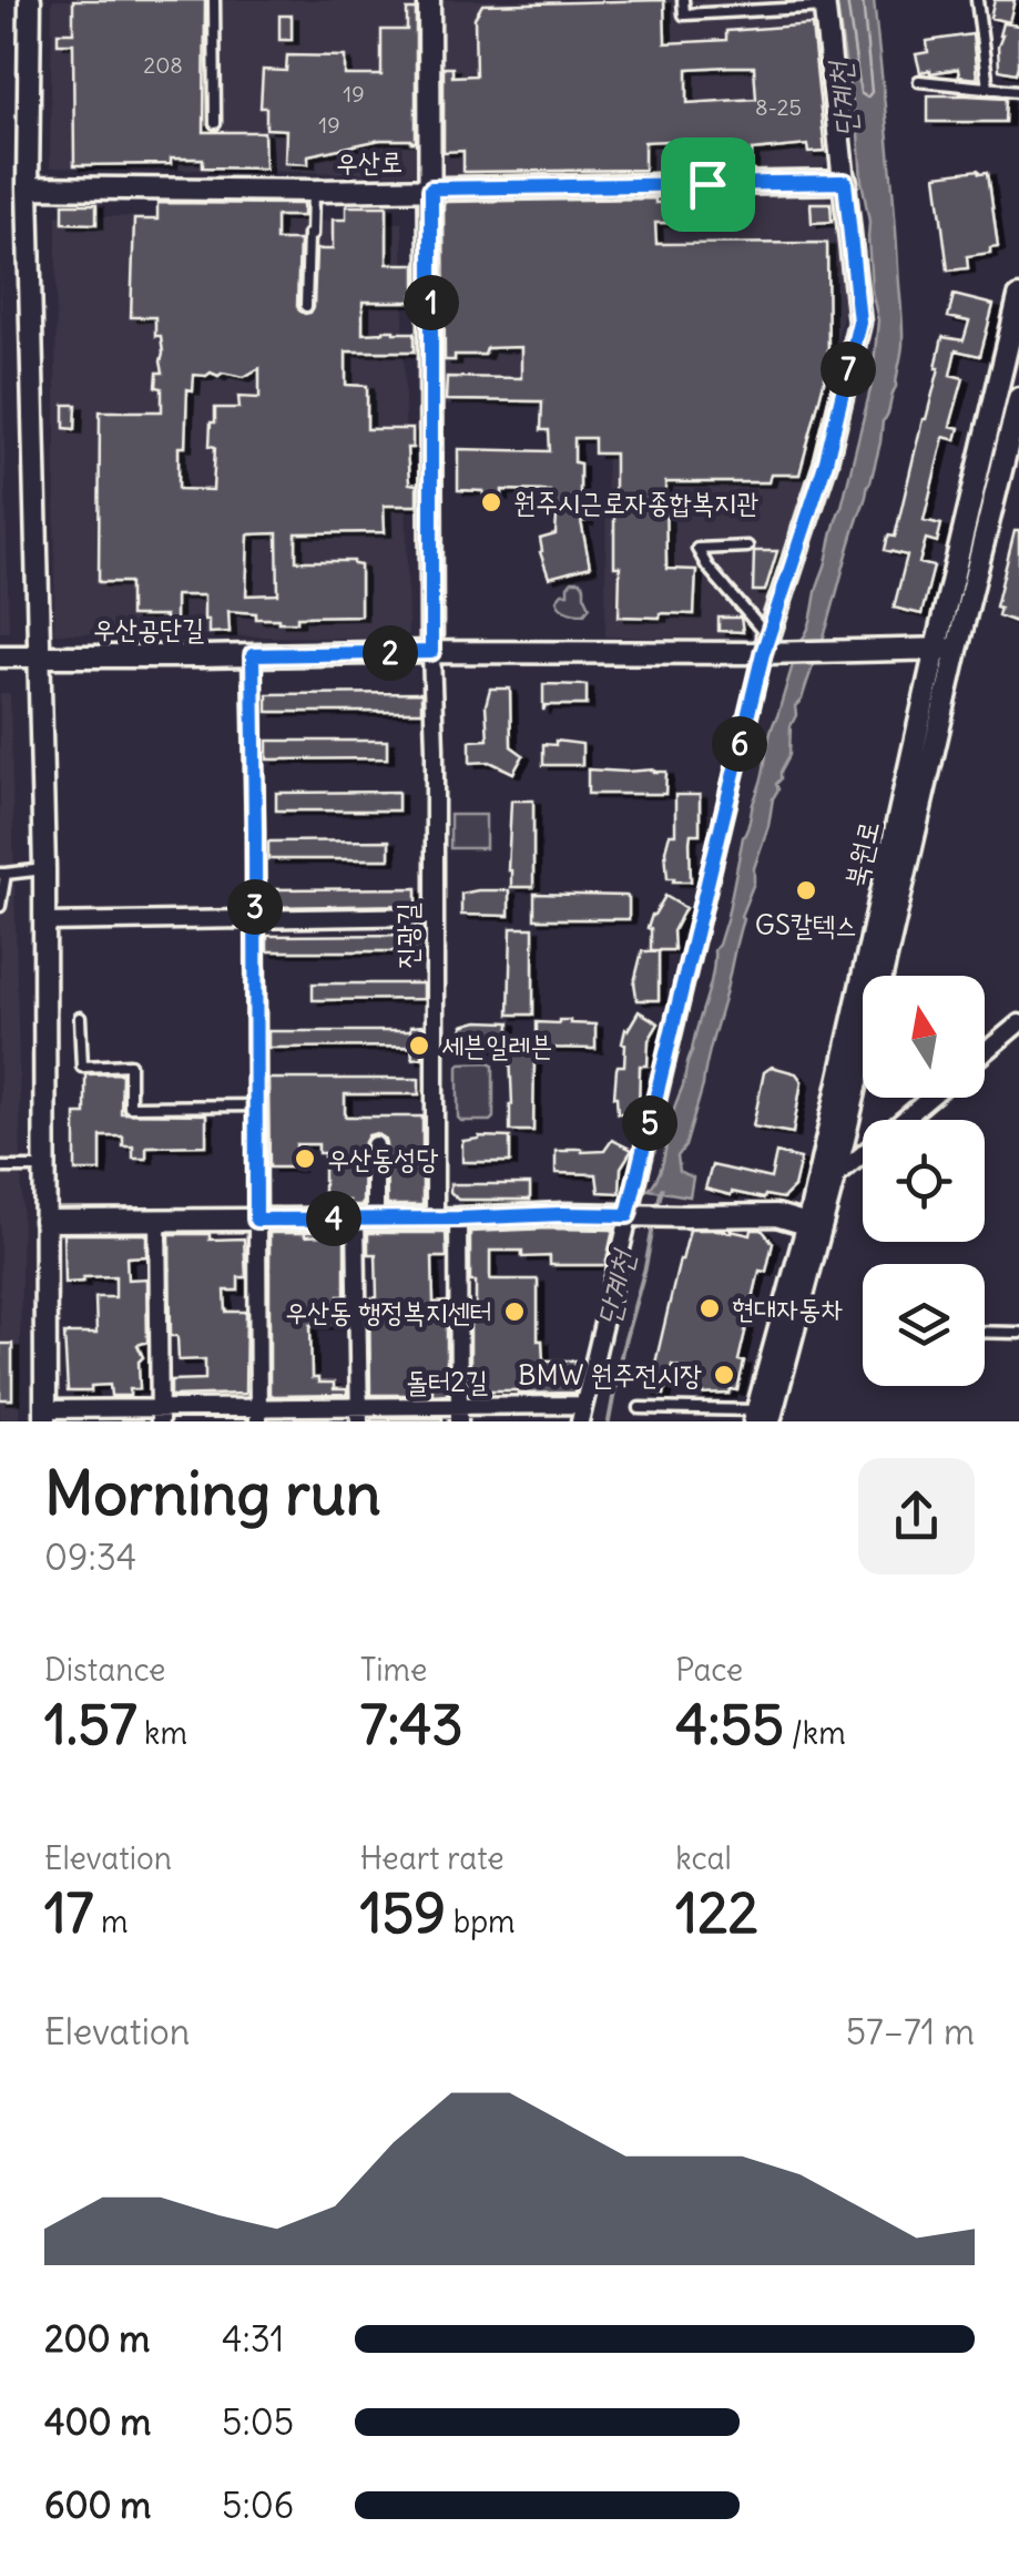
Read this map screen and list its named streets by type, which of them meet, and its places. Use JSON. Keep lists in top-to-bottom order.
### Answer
{
  "streets": {
    "street": [
      "우산로",
      "우산공단길",
      "북원로",
      "진광길",
      "돌터2길"
    ]
  },
  "crossings": [
    ["우산공단길", "북원로"],
    ["우산공단길", "진광길"]
  ],
  "water": ["단계천"],
  "places": [
    "원주시근로자종합복지관",
    "GS칼텍스",
    "세븐일레븐",
    "우산동성당",
    "현대자동차",
    "우산동 행정복지센터",
    "BMW 원주전시장"
  ],
  "house_numbers": [
    "208",
    "19",
    "8-25",
    "19"
  ],
  "north": "top",
  "page": {
    "pins": [
      "1",
      "7",
      "2",
      "6",
      "3",
      "5",
      "4"
    ],
    "heading": ["Morning run", "09:34"],
    "stats": [
      ["Distance", "1.57 km"],
      ["Time", "7:43"],
      ["Pace", "4:55 /km"],
      ["Elevation", "17 m"],
      ["Heart rate", "159 bpm"],
      ["kcal", "122"]
    ],
    "chart": ["Elevation", "57–71 m"],
    "list": [
      {
        "name": "200 m",
        "note": "4:31"
      },
      {
        "name": "400 m",
        "note": "5:05"
      },
      {
        "name": "600 m",
        "note": "5:06"
      }
    ]
  }
}
